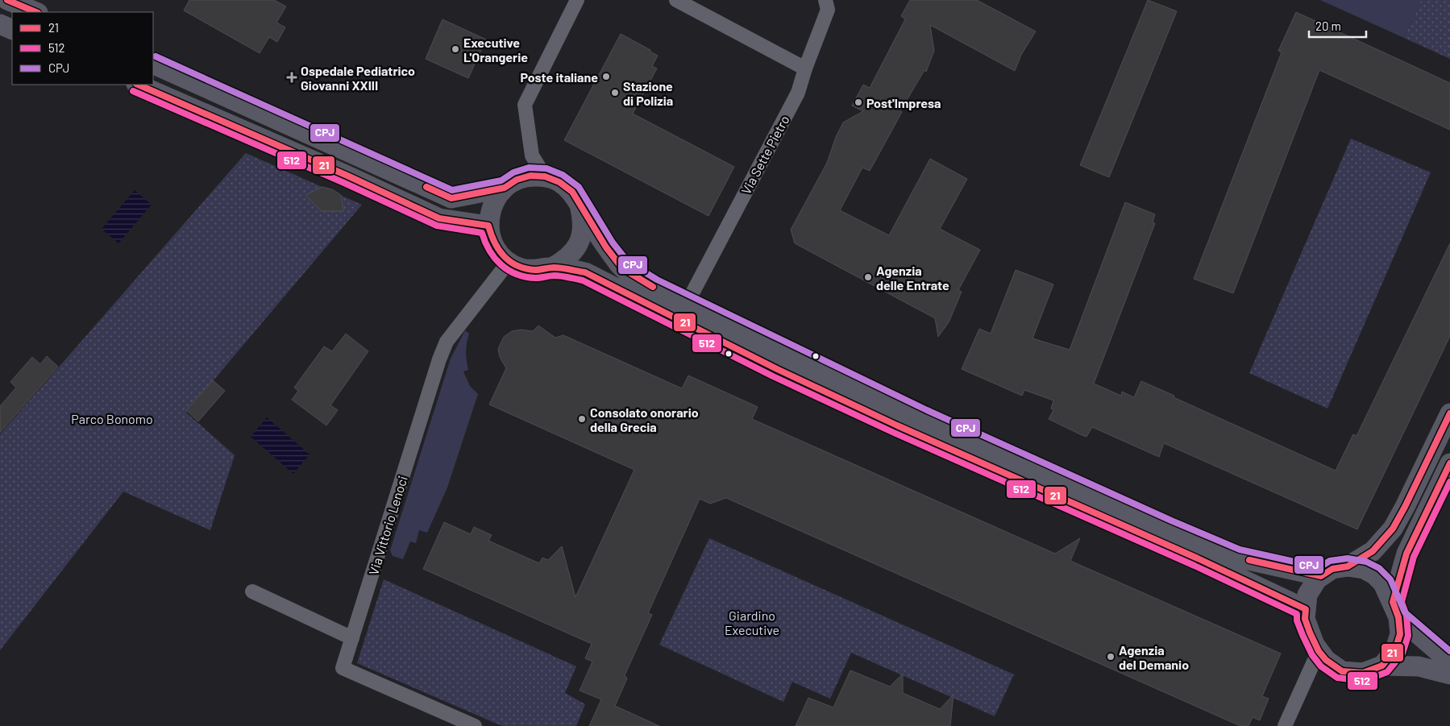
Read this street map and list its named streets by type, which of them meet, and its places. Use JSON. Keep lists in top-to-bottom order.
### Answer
{
  "streets": {
    "street": ["Via Sette Pietro", "Via Vittorio Lenoci"]
  },
  "parks": ["Parco Bonomo", "Giardino Executive"],
  "places": {
    "other": [
      "Executive L'Orangerie",
      "Poste italiane",
      "Stazione di Polizia",
      "Post'Impresa",
      "Agenzia delle Entrate",
      "Consolato onorario della Grecia",
      "Agenzia del Demanio"
    ],
    "health": ["Ospedale Pediatrico Giovanni XXIII"]
  },
  "lines": ["transit line 21", "transit line CPJ", "transit line 512"],
  "legend": ["21", "512", "CPJ"],
  "scale_bar": "20 m"
}
